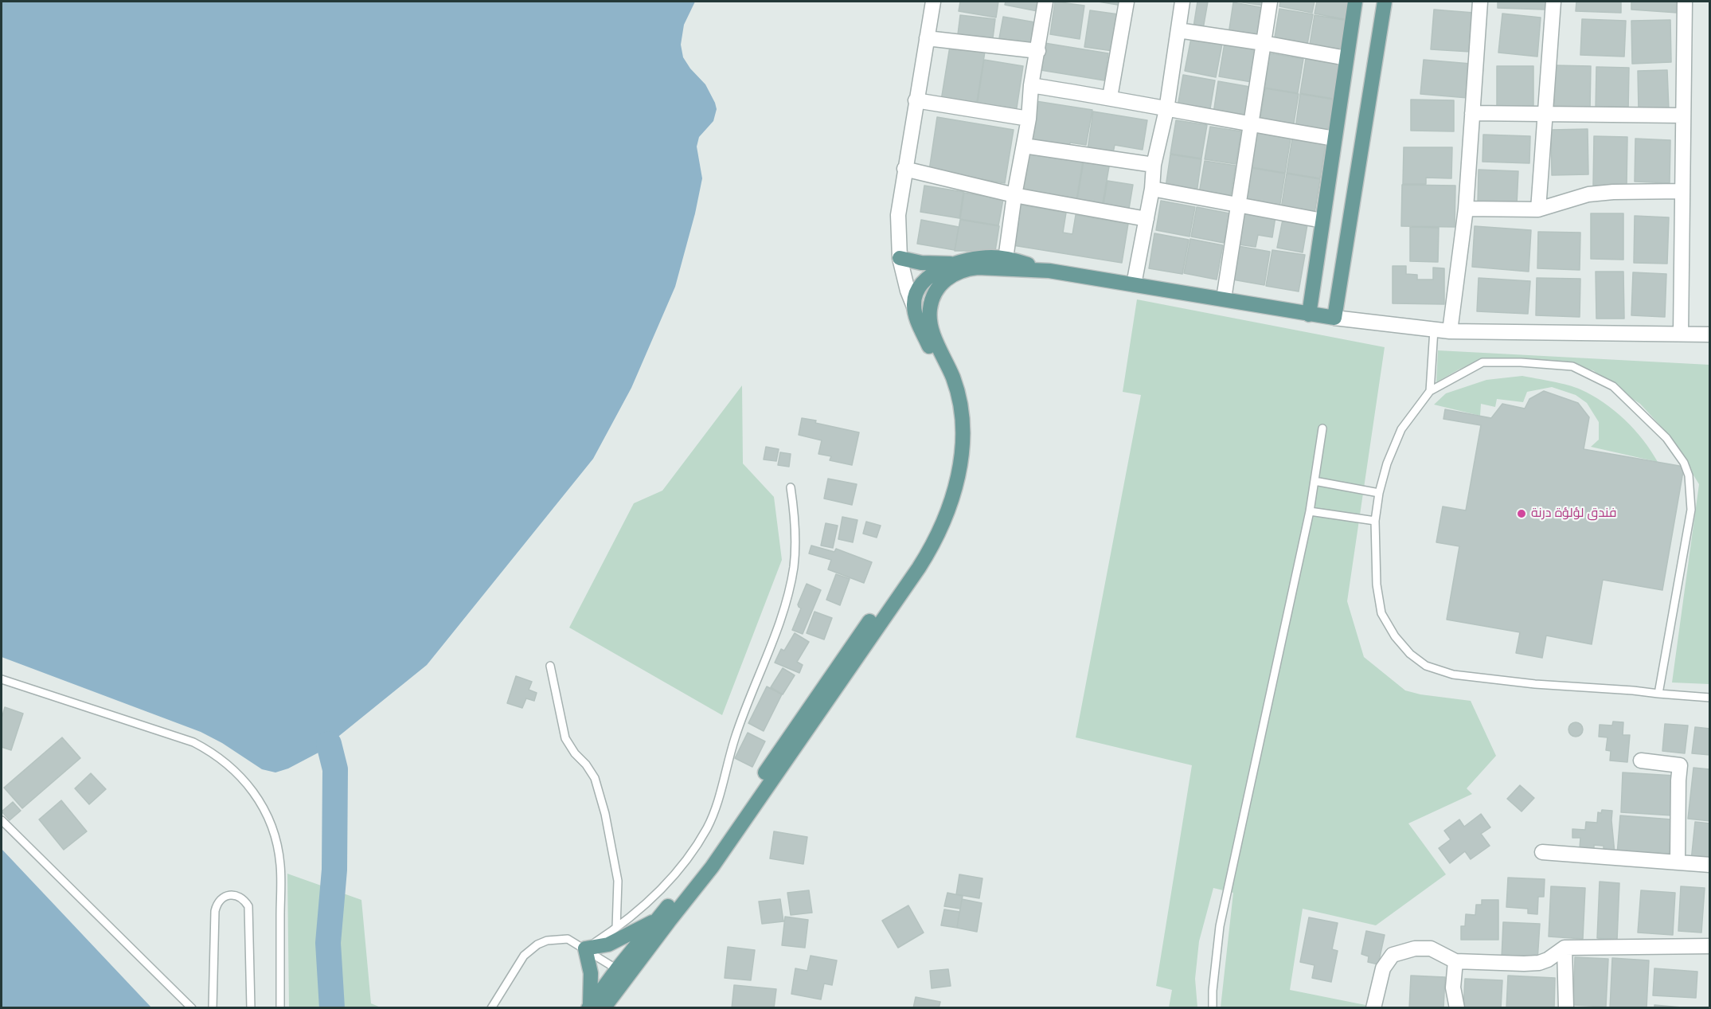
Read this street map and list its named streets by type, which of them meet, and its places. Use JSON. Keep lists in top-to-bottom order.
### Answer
{
  "places": ["فندق لؤلؤة درنة"]
}
